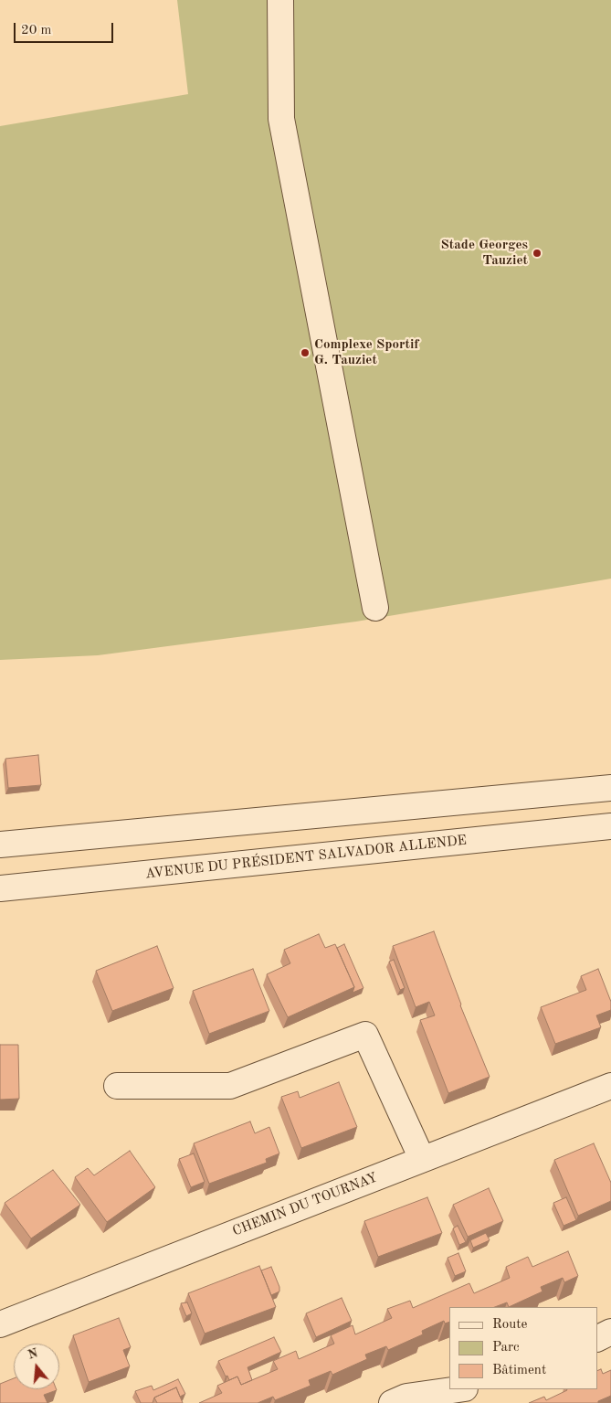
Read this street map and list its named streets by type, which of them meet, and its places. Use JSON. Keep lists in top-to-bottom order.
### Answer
{
  "streets": {
    "street": ["AVENUE DU PRÉSIDENT SALVADOR ALLENDE", "CHEMIN DU TOURNAY"]
  },
  "places": ["Stade Georges Tauziet", "Complexe Sportif G. Tauziet"],
  "legend": ["Route", "Parc", "Bâtiment"],
  "scale_bar": "20 m",
  "north": "top"
}
